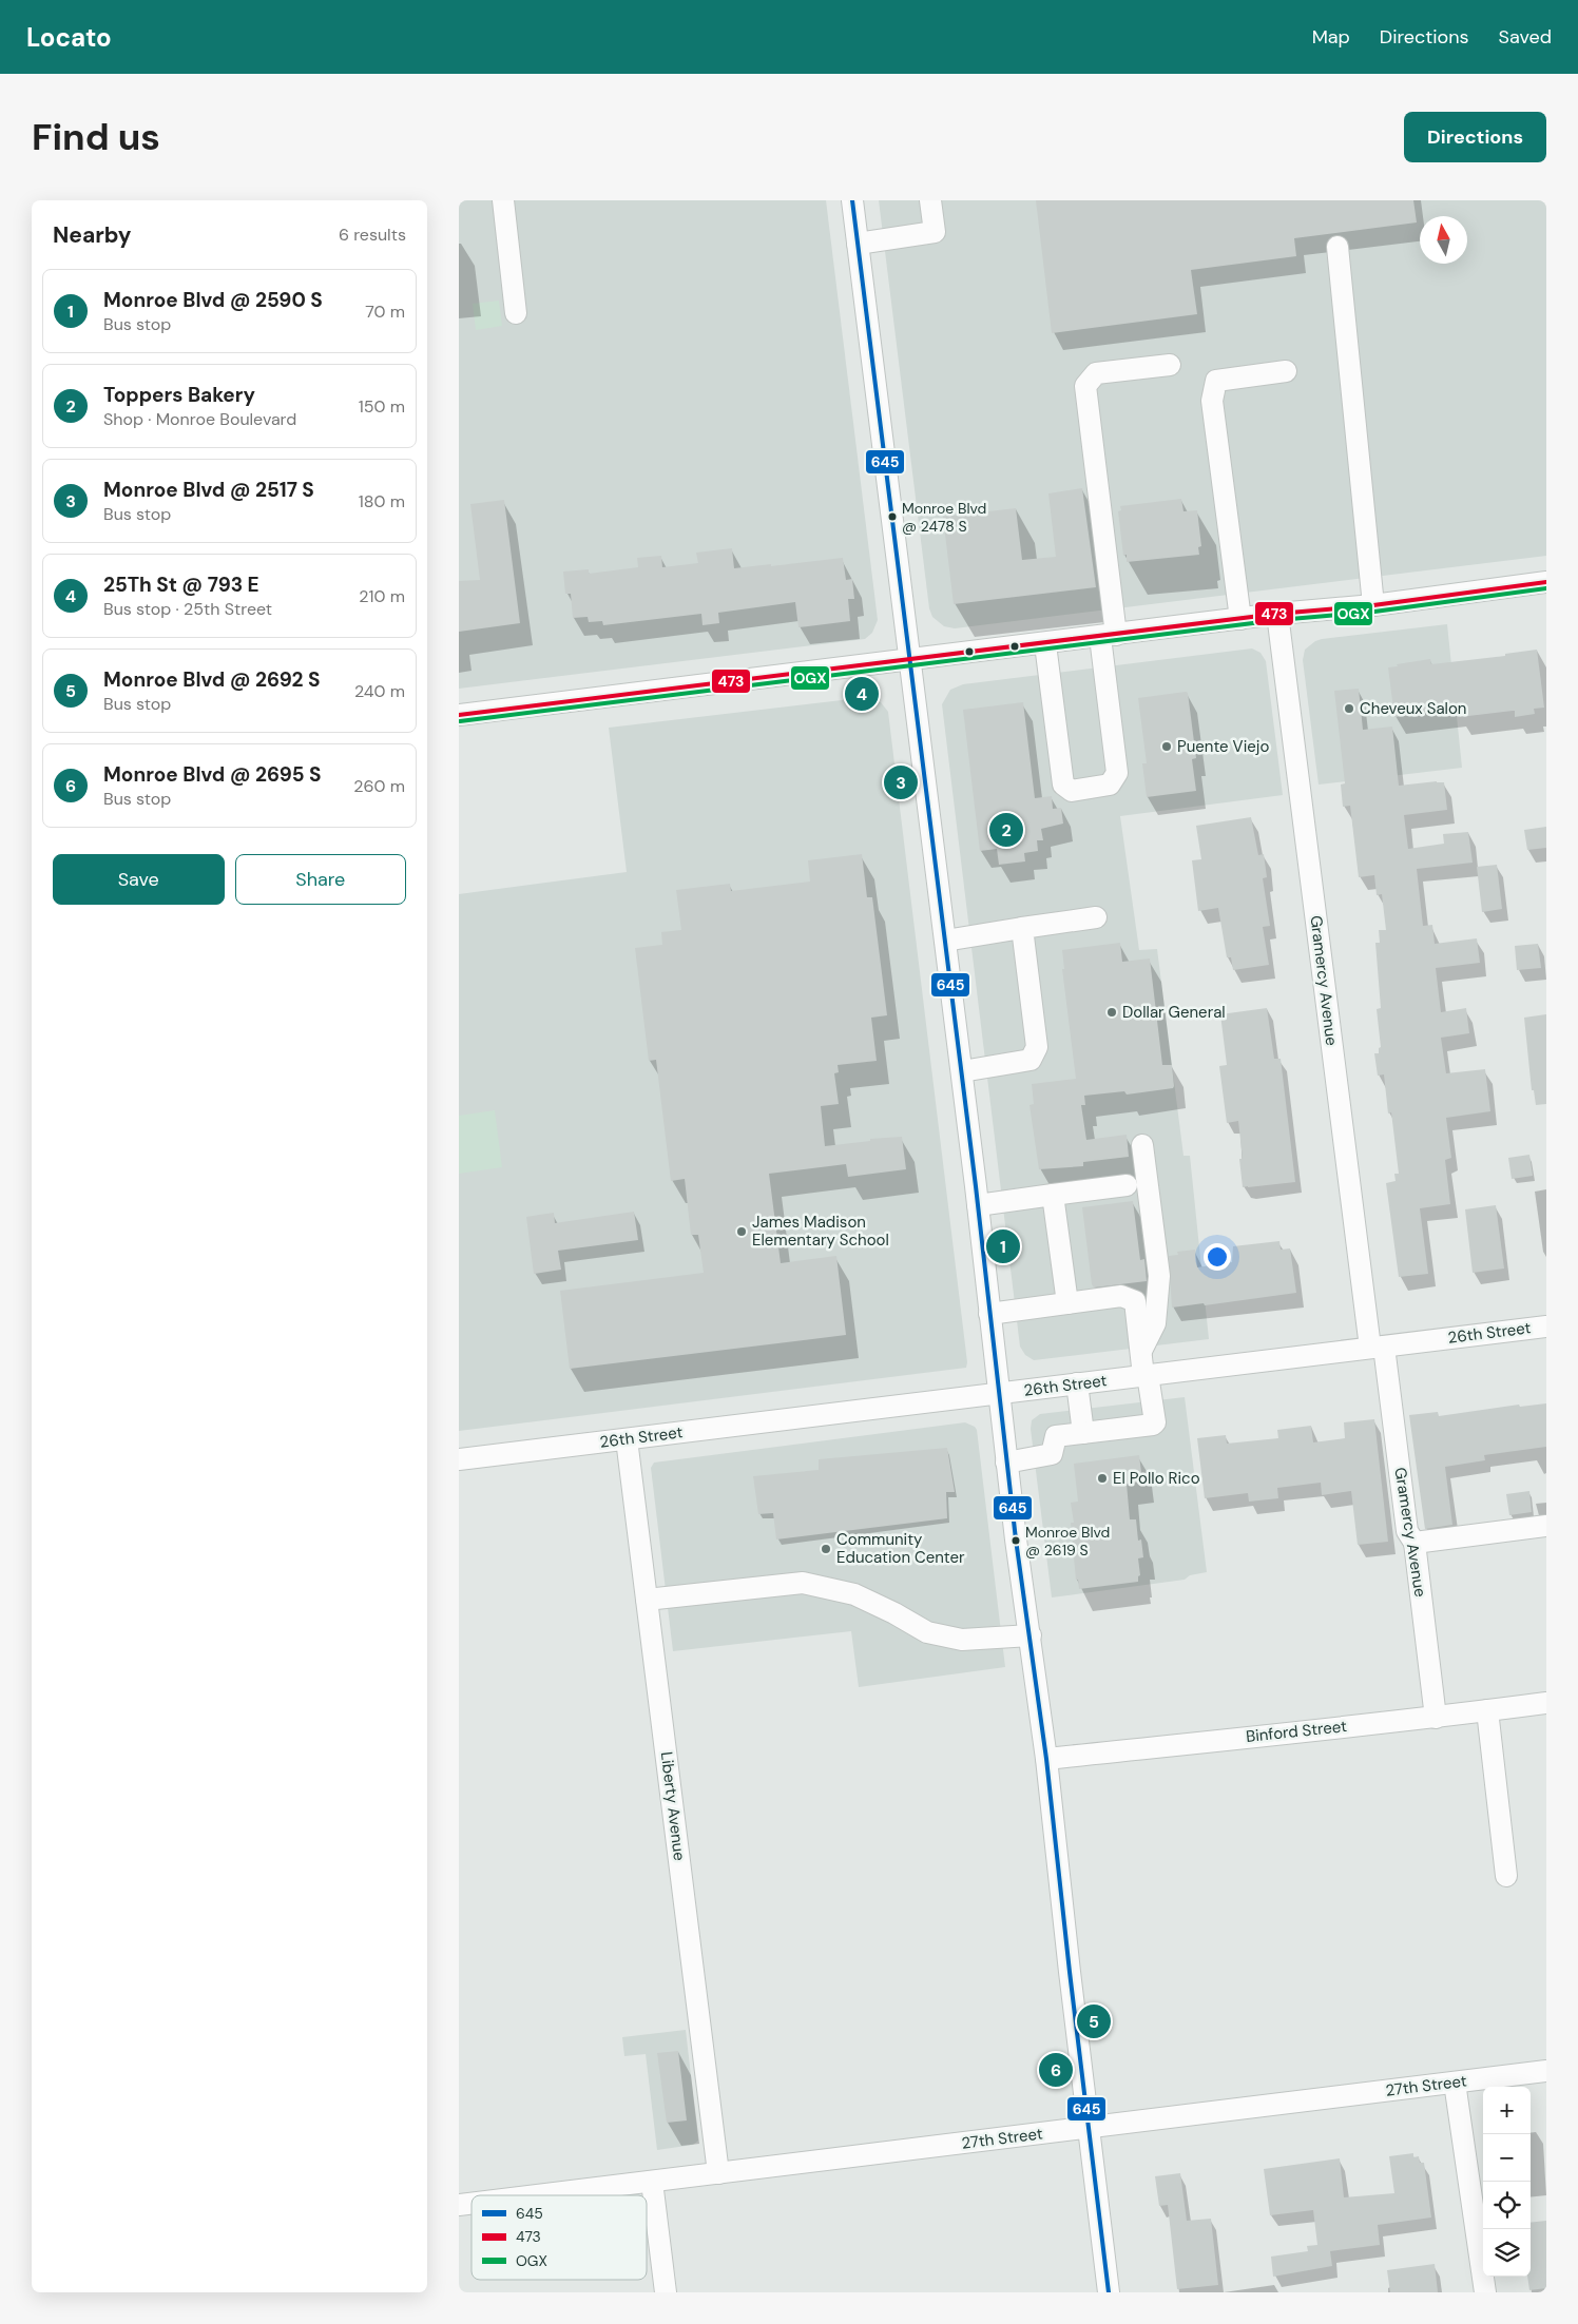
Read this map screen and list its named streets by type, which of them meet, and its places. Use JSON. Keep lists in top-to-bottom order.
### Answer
{
  "streets": {
    "street": [
      "Gramercy Avenue",
      "26th Street",
      "Binford Street",
      "Liberty Avenue",
      "27th Street"
    ]
  },
  "crossings": [
    ["Gramercy Avenue", "26th Street"],
    ["Gramercy Avenue", "Binford Street"],
    ["26th Street", "Liberty Avenue"],
    ["Liberty Avenue", "27th Street"]
  ],
  "places": [
    "Monroe Blvd @ 2478 S",
    "Cheveux Salon",
    "Puente Viejo",
    "Dollar General",
    "James Madison Elementary School",
    "El Pollo Rico",
    "Monroe Blvd @ 2619 S",
    "Community Education Center"
  ],
  "lines": ["transit line 645", "transit line 473", "transit line OGX"],
  "legend": ["645", "473", "OGX"],
  "north": "top",
  "page": {
    "header": "Locato",
    "nav": ["Map", "Directions", "Saved"],
    "buttons": [
      "Directions",
      ["Save", "Share"]
    ],
    "title": "Find us",
    "heading": ["Nearby", "6 results"],
    "list": [
      {
        "mark": "1",
        "name": "Monroe Blvd @ 2590 S",
        "note": "Bus stop",
        "value": "70 m"
      },
      {
        "mark": "2",
        "name": "Toppers Bakery",
        "note": "Shop · Monroe Boulevard",
        "value": "150 m"
      },
      {
        "mark": "3",
        "name": "Monroe Blvd @ 2517 S",
        "note": "Bus stop",
        "value": "180 m"
      },
      {
        "mark": "4",
        "name": "25Th St @ 793 E",
        "note": "Bus stop · 25th Street",
        "value": "210 m"
      },
      {
        "mark": "5",
        "name": "Monroe Blvd @ 2692 S",
        "note": "Bus stop",
        "value": "240 m"
      },
      {
        "mark": "6",
        "name": "Monroe Blvd @ 2695 S",
        "note": "Bus stop",
        "value": "260 m"
      }
    ],
    "pins": [
      "4",
      "3",
      "2",
      "1",
      "5",
      "6"
    ],
    "map_buttons": ["+", "−"]
  }
}
